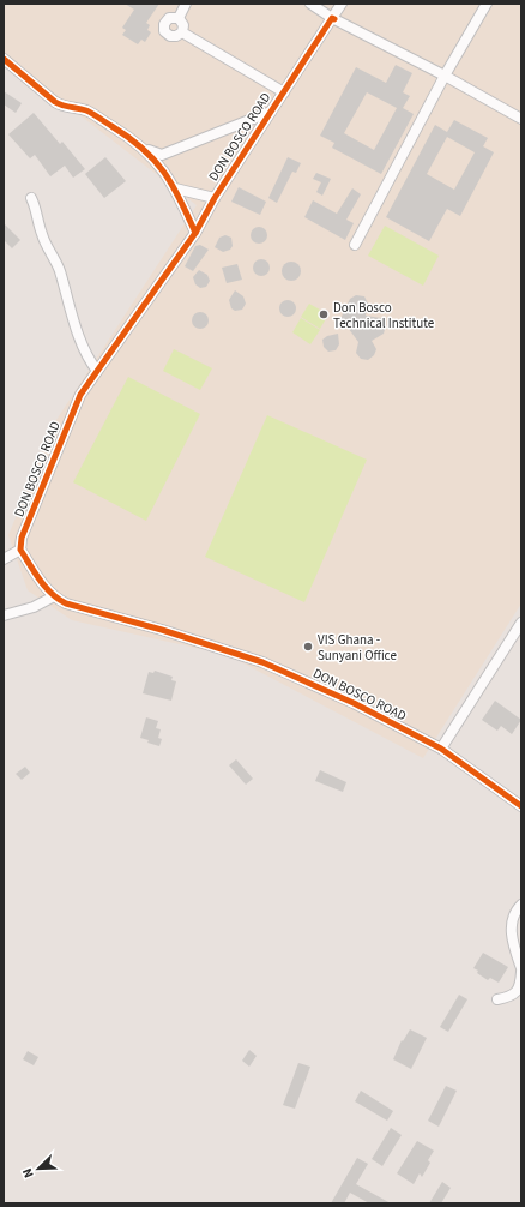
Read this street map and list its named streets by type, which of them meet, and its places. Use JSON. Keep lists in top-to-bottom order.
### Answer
{
  "streets": {
    "street": ["DON BOSCO ROAD"]
  },
  "places": ["Don Bosco Technical Institute", "VIS Ghana - Sunyani Office"],
  "north": "bottom left"
}
